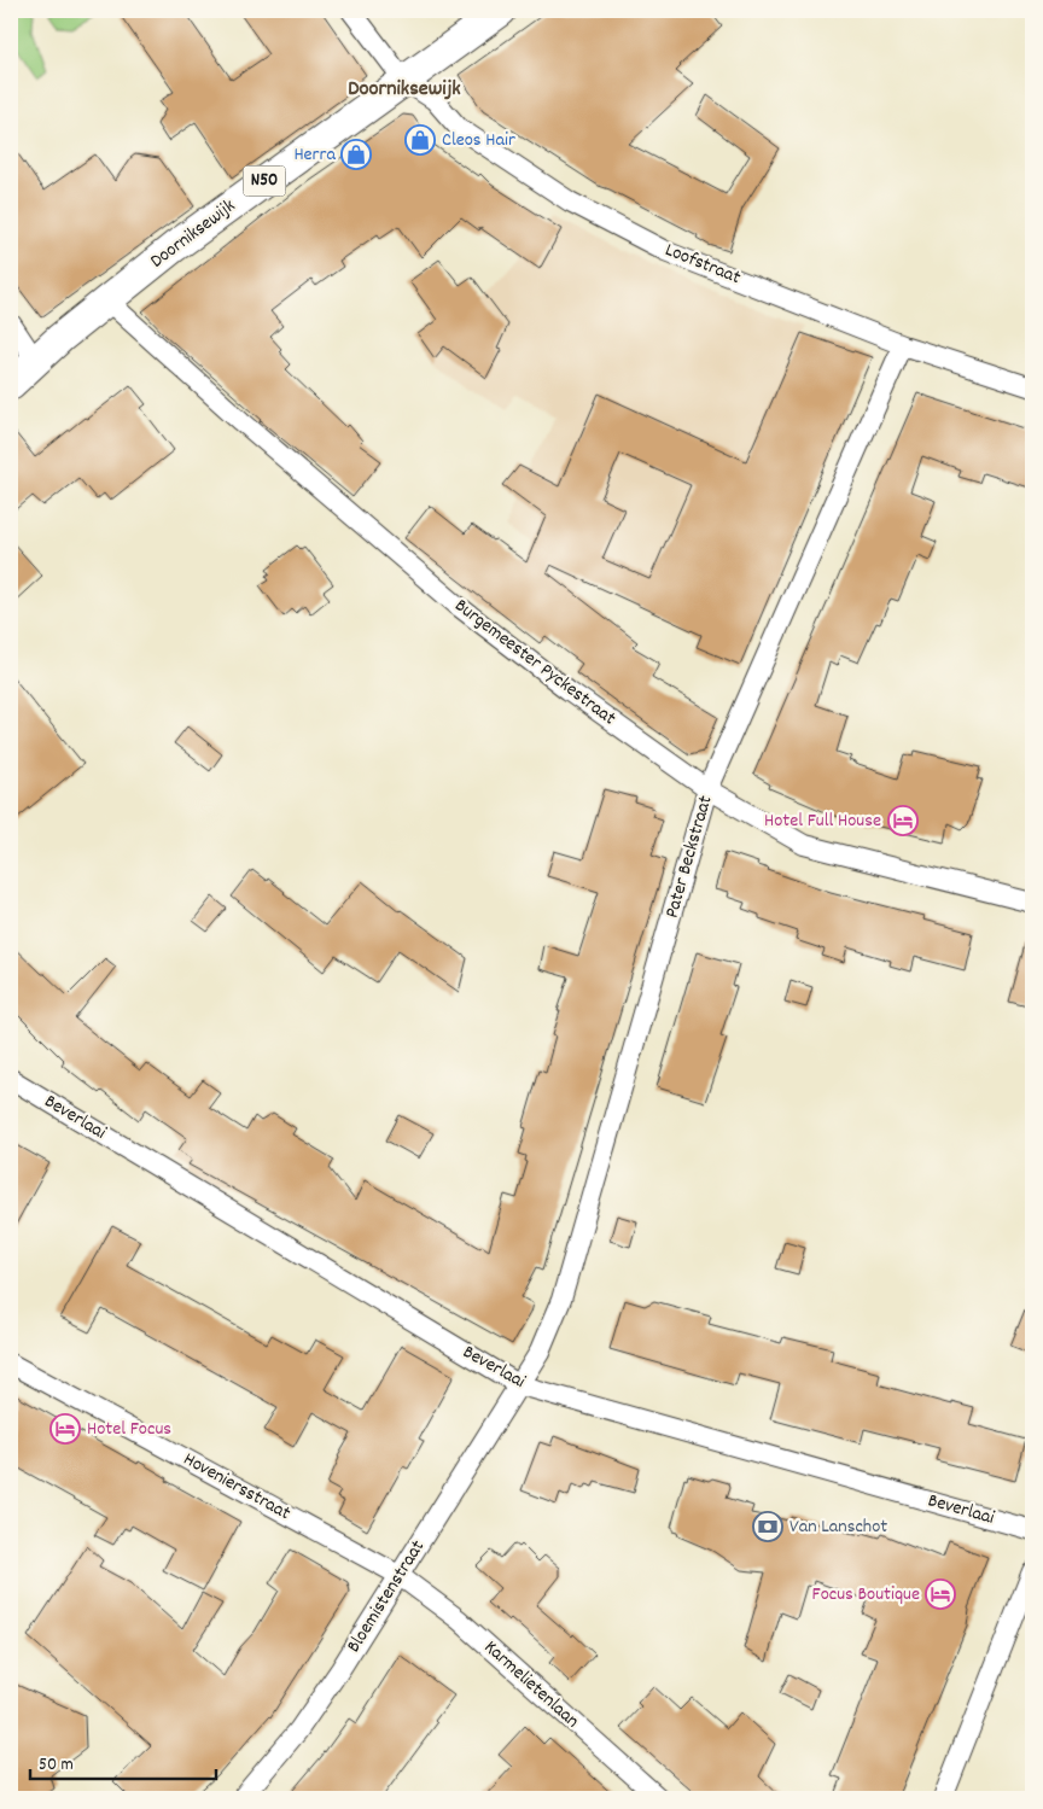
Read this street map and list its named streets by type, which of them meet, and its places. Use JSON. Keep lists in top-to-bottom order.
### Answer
{
  "streets": {
    "main road": ["N50", "Doorniksewijk"],
    "street": [
      "Loofstraat",
      "Burgemeester Pyckestraat",
      "Pater Beckstraat",
      "Beverlaai",
      "Hoveniersstraat",
      "Bloemistenstraat",
      "Karmelietenlaan"
    ]
  },
  "crossings": [
    ["Doorniksewijk", "Loofstraat"],
    ["Doorniksewijk", "Burgemeester Pyckestraat"],
    ["Loofstraat", "Pater Beckstraat"],
    ["Burgemeester Pyckestraat", "Pater Beckstraat"],
    ["Pater Beckstraat", "Beverlaai"],
    ["Pater Beckstraat", "Bloemistenstraat"],
    ["Beverlaai", "Bloemistenstraat"],
    ["Hoveniersstraat", "Bloemistenstraat"],
    ["Hoveniersstraat", "Karmelietenlaan"],
    ["Bloemistenstraat", "Karmelietenlaan"]
  ],
  "districts": ["Doorniksewijk"],
  "places": {
    "shop": ["Cleos Hair", "Herra"],
    "hotel": ["Hotel Full House", "Hotel Focus", "Focus Boutique"],
    "bank": ["Van Lanschot"]
  },
  "scale_bar": "50 m"
}
